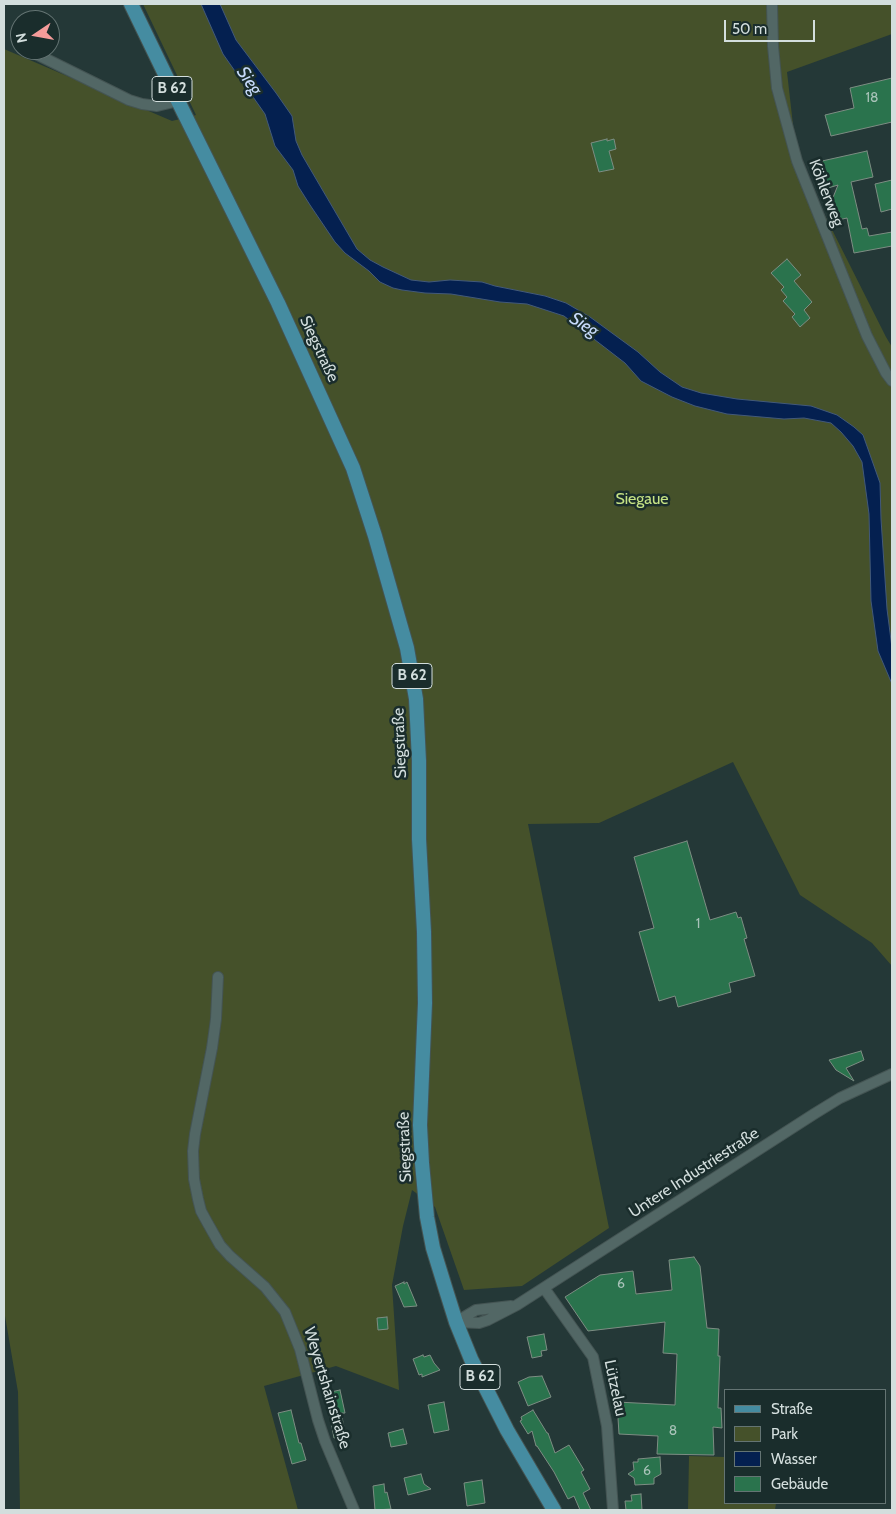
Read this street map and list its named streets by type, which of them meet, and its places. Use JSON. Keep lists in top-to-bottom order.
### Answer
{
  "streets": {
    "main road": ["B 62", "Siegstraße"],
    "street": [
      "Köhlerweg",
      "Untere Industriestraße",
      "Weyertshainstraße",
      "Lützelau"
    ]
  },
  "crossings": [
    ["Siegstraße", "Untere Industriestraße"],
    ["Untere Industriestraße", "Lützelau"]
  ],
  "water": ["Sieg"],
  "parks": ["Siegaue"],
  "house_numbers": [
    "18",
    "1",
    "6",
    "8",
    "6"
  ],
  "legend": [
    "Straße",
    "Park",
    "Wasser",
    "Gebäude"
  ],
  "scale_bar": "50 m",
  "north": "left"
}
